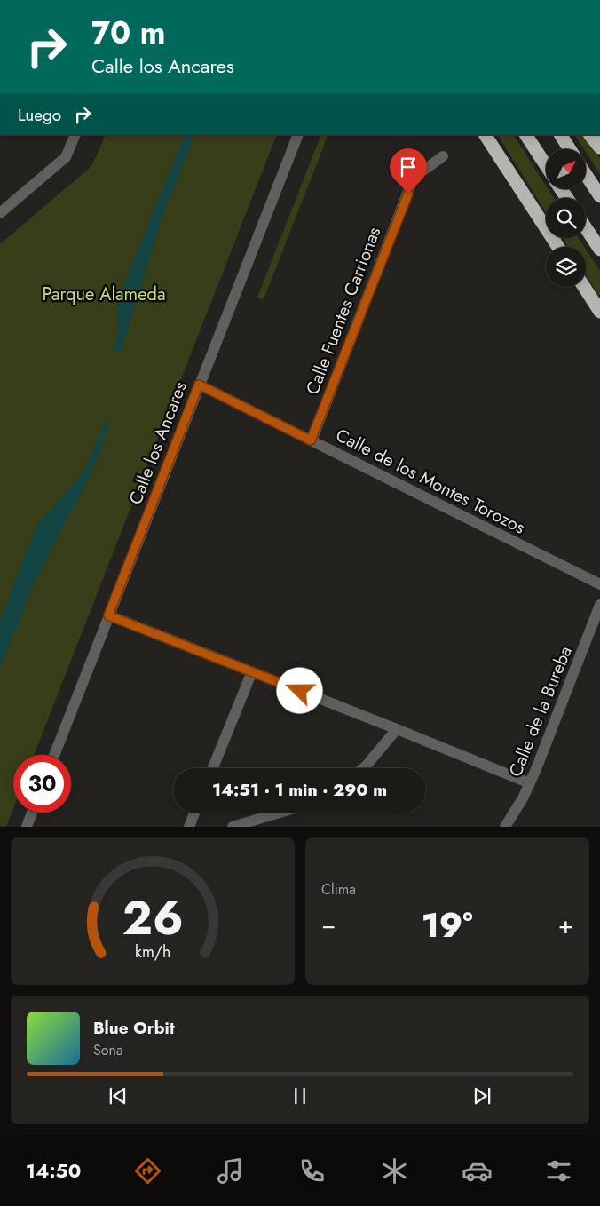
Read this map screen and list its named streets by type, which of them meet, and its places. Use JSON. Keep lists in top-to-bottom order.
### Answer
{
  "streets": {
    "street": [
      "Calle Fuentes Carrionas",
      "Calle los Ancares",
      "Calle de los Montes Torozos",
      "Calle de la Bureba"
    ]
  },
  "crossings": [
    ["Calle Fuentes Carrionas", "Calle de los Montes Torozos"],
    ["Calle los Ancares", "Calle de los Montes Torozos"]
  ],
  "parks": ["Parque Alameda"],
  "north": "top right",
  "page": {
    "turn": ["70 m", "Calle los Ancares"],
    "then": "Luego",
    "limit": "30",
    "trip": "14:51 · 1 min · 290 m",
    "tile": "Clima",
    "heat": ["−", "19°", "+"],
    "song": ["Blue Orbit", "Sona"],
    "tabs": "14:50",
    "gauge": ["26", "km/h"]
  }
}
